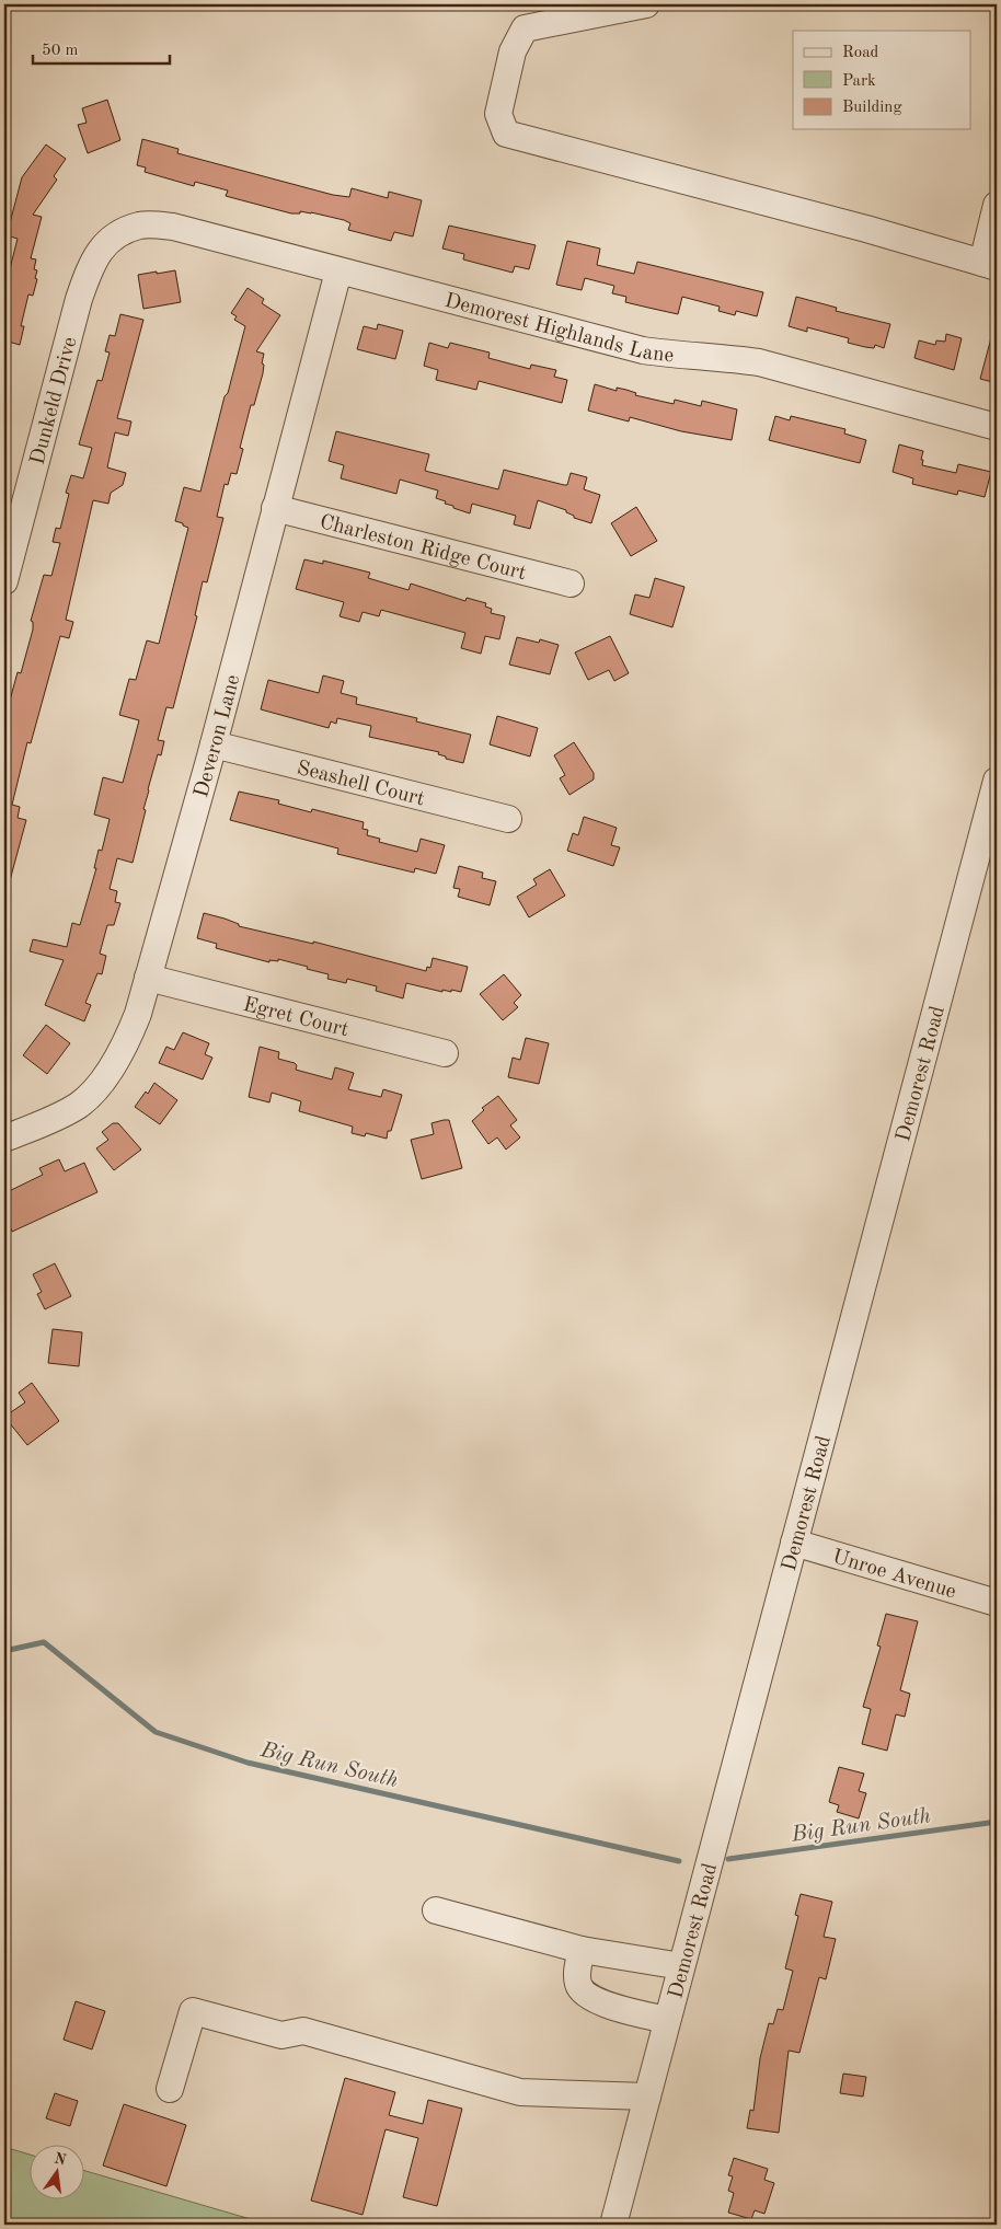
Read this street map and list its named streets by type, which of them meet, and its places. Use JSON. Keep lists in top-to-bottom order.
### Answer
{
  "streets": {
    "street": [
      "Demorest Highlands Lane",
      "Dunkeld Drive",
      "Charleston Ridge Court",
      "Deveron Lane",
      "Seashell Court",
      "Egret Court",
      "Demorest Road",
      "Unroe Avenue"
    ]
  },
  "crossings": [
    ["Demorest Highlands Lane", "Dunkeld Drive"],
    ["Demorest Highlands Lane", "Deveron Lane"],
    ["Charleston Ridge Court", "Deveron Lane"],
    ["Deveron Lane", "Seashell Court"],
    ["Deveron Lane", "Egret Court"],
    ["Demorest Road", "Unroe Avenue"]
  ],
  "water": ["Big Run South"],
  "legend": ["Road", "Park", "Building"],
  "scale_bar": "50 m",
  "north": "top"
}
